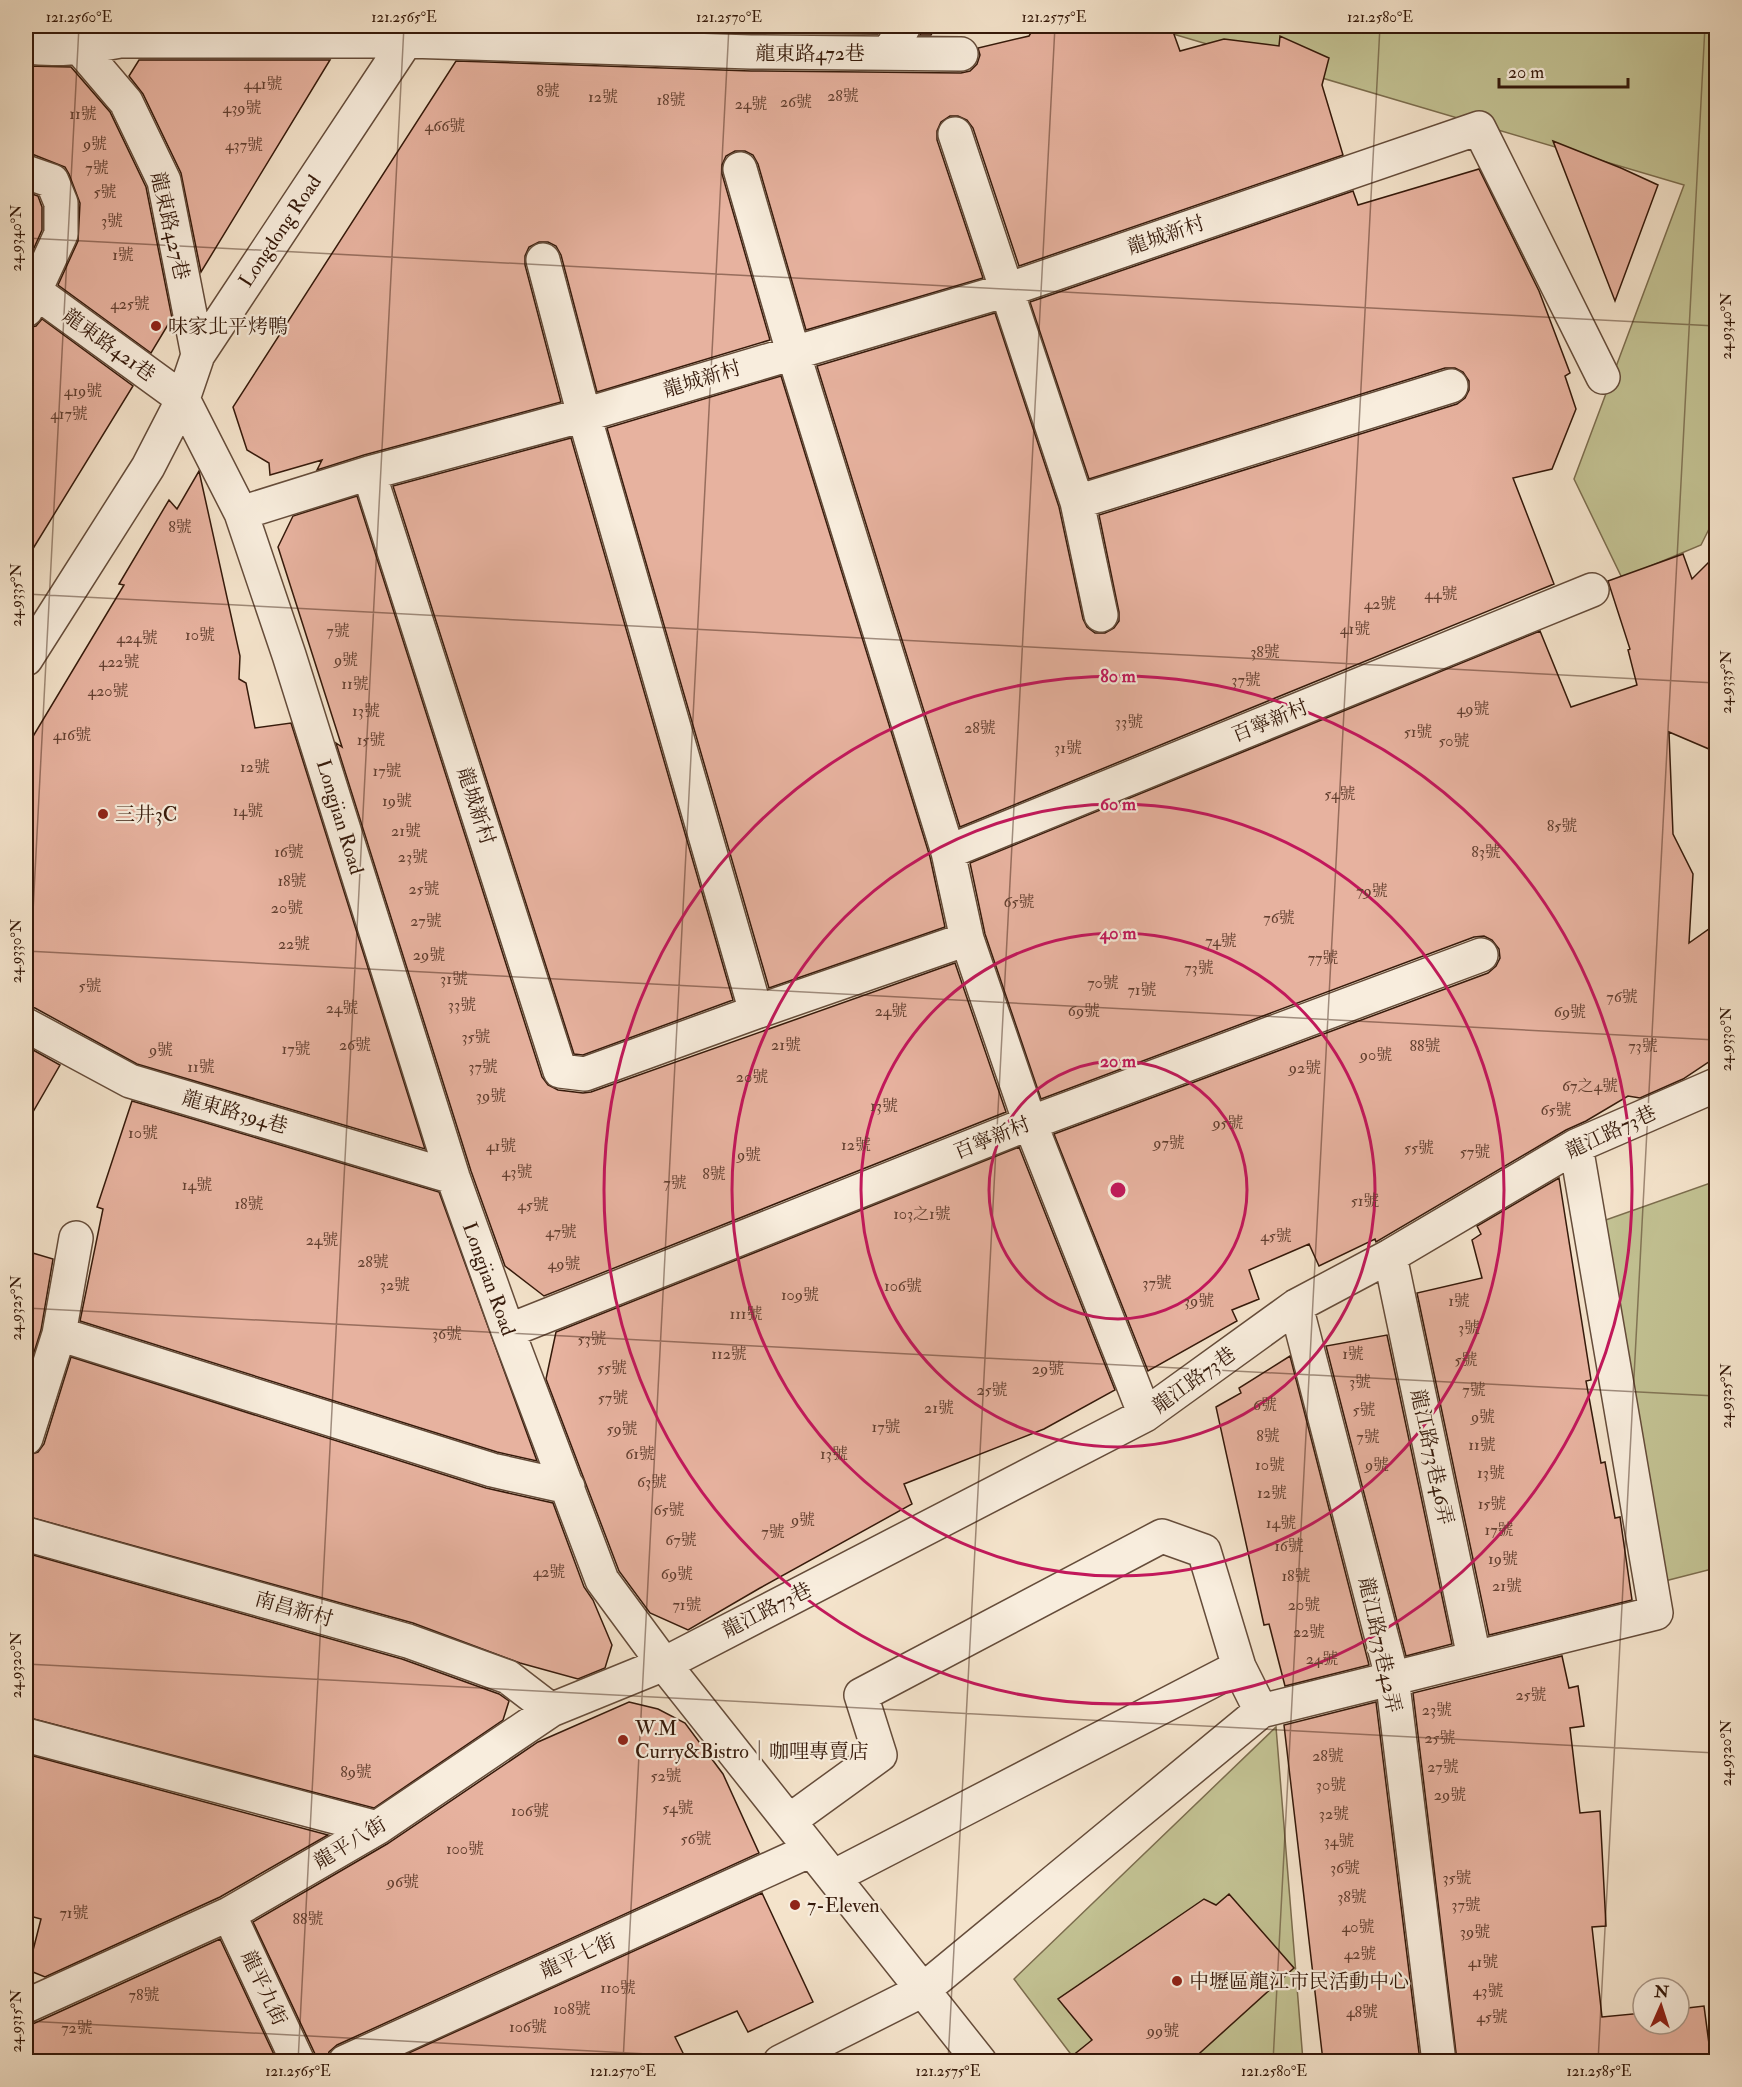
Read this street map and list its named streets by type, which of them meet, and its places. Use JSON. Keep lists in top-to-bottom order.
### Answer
{
  "streets": {
    "street": [
      "龍東路472巷",
      "龍東路427巷",
      "Longdong Road",
      "龍城新村",
      "龍東路421巷",
      "百寧新村",
      "Longjian Road",
      "龍東路394巷",
      "龍江路73巷",
      "龍江路73巷46弄",
      "南昌新村",
      "龍江路73巷42弄",
      "龍平八街",
      "龍平七街",
      "龍平九街"
    ]
  },
  "crossings": [
    ["龍東路472巷", "龍東路427巷"],
    ["龍東路472巷", "Longdong Road"],
    ["龍東路427巷", "Longdong Road"],
    ["Longdong Road", "龍東路421巷"],
    ["Longdong Road", "Longjian Road"],
    ["龍城新村", "Longjian Road"],
    ["龍東路421巷", "Longjian Road"],
    ["百寧新村", "Longjian Road"],
    ["Longjian Road", "龍東路394巷"],
    ["Longjian Road", "龍江路73巷"],
    ["Longjian Road", "龍平八街"],
    ["Longjian Road", "龍平七街"],
    ["龍江路73巷", "龍江路73巷46弄"],
    ["龍江路73巷", "龍江路73巷42弄"],
    ["龍江路73巷", "龍平八街"],
    ["南昌新村", "龍平八街"],
    ["龍平八街", "龍平九街"]
  ],
  "places": [
    "味家北平烤鴨",
    "三井3C",
    "W.M Curry&Bistro｜咖哩專賣店",
    "7-Eleven",
    "中壢區龍江市民活動中心"
  ],
  "house_numbers": [
    "441號",
    "8號",
    "28號",
    "12號",
    "18號",
    "26號",
    "24號",
    "439號",
    "11號",
    "466號",
    "9號",
    "437號",
    "7號",
    "5號",
    "3號",
    "1號",
    "425號",
    "419號",
    "417號",
    "8號",
    "44號",
    "42號",
    "41號",
    "7號",
    "10號",
    "424號",
    "38號",
    "9號",
    "422號",
    "37號",
    "11號",
    "420號",
    "49號",
    "13號",
    "33號",
    "28號",
    "51號",
    "416號",
    "15號",
    "50號",
    "31號",
    "12號",
    "17號",
    "54號",
    "19號",
    "14號",
    "85號",
    "21號",
    "16號",
    "83號",
    "23號",
    "18號",
    "25號",
    "79號",
    "65號",
    "20號",
    "76號",
    "27號",
    "74號",
    "22號",
    "29號",
    "77號",
    "73號",
    "31號",
    "70號",
    "5號",
    "71號",
    "76號",
    "33號",
    "24號",
    "24號",
    "69號",
    "69號",
    "35號",
    "26號",
    "21號",
    "88號",
    "73號",
    "17號",
    "9號",
    "90號",
    "11號",
    "37號",
    "92號",
    "20號",
    "67之4號",
    "39號",
    "13號",
    "65號",
    "95號",
    "10號",
    "97號",
    "12號",
    "41號",
    "55號",
    "57號",
    "9號",
    "43號",
    "8號",
    "7號",
    "14號",
    "51號",
    "18號",
    "45號",
    "103之1號",
    "47號",
    "45號",
    "24號",
    "28號",
    "49號",
    "37號",
    "32號",
    "106號",
    "109號",
    "39號",
    "1號",
    "111號",
    "3號",
    "36號",
    "53號",
    "112號",
    "1號",
    "5號",
    "55號",
    "29號",
    "3號",
    "25號",
    "7號",
    "57號",
    "6號",
    "21號",
    "5號",
    "9號",
    "17號",
    "59號",
    "8號",
    "7號",
    "11號",
    "61號",
    "13號",
    "10號",
    "9號",
    "13號",
    "63號",
    "12號",
    "15號",
    "65號",
    "9號",
    "14號",
    "17號",
    "7號",
    "67號",
    "16號",
    "19號",
    "42號",
    "69號",
    "18號",
    "21號",
    "71號",
    "20號",
    "22號",
    "24號",
    "25號",
    "23號",
    "25號",
    "28號",
    "27號",
    "89號",
    "52號",
    "30號",
    "29號",
    "54號",
    "106號",
    "32號",
    "56號",
    "34號",
    "100號",
    "36號",
    "35號",
    "96號",
    "38號",
    "37號",
    "71號",
    "88號",
    "40號",
    "39號",
    "42號",
    "41號",
    "110號",
    "43號",
    "78號",
    "108號",
    "48號",
    "45號",
    "106號",
    "72號",
    "99號"
  ],
  "scale_bar": "20 m",
  "north": "top",
  "coordinates": [
    "121.2560°E",
    "121.2565°E",
    "121.2570°E",
    "121.2575°E",
    "121.2580°E",
    "24.9340°N",
    "24.9335°N",
    "24.9330°N",
    "24.9325°N",
    "24.9320°N",
    "24.9315°N",
    "121.2585°E"
  ],
  "rings": [
    "80 m",
    "60 m",
    "40 m",
    "20 m"
  ]
}
